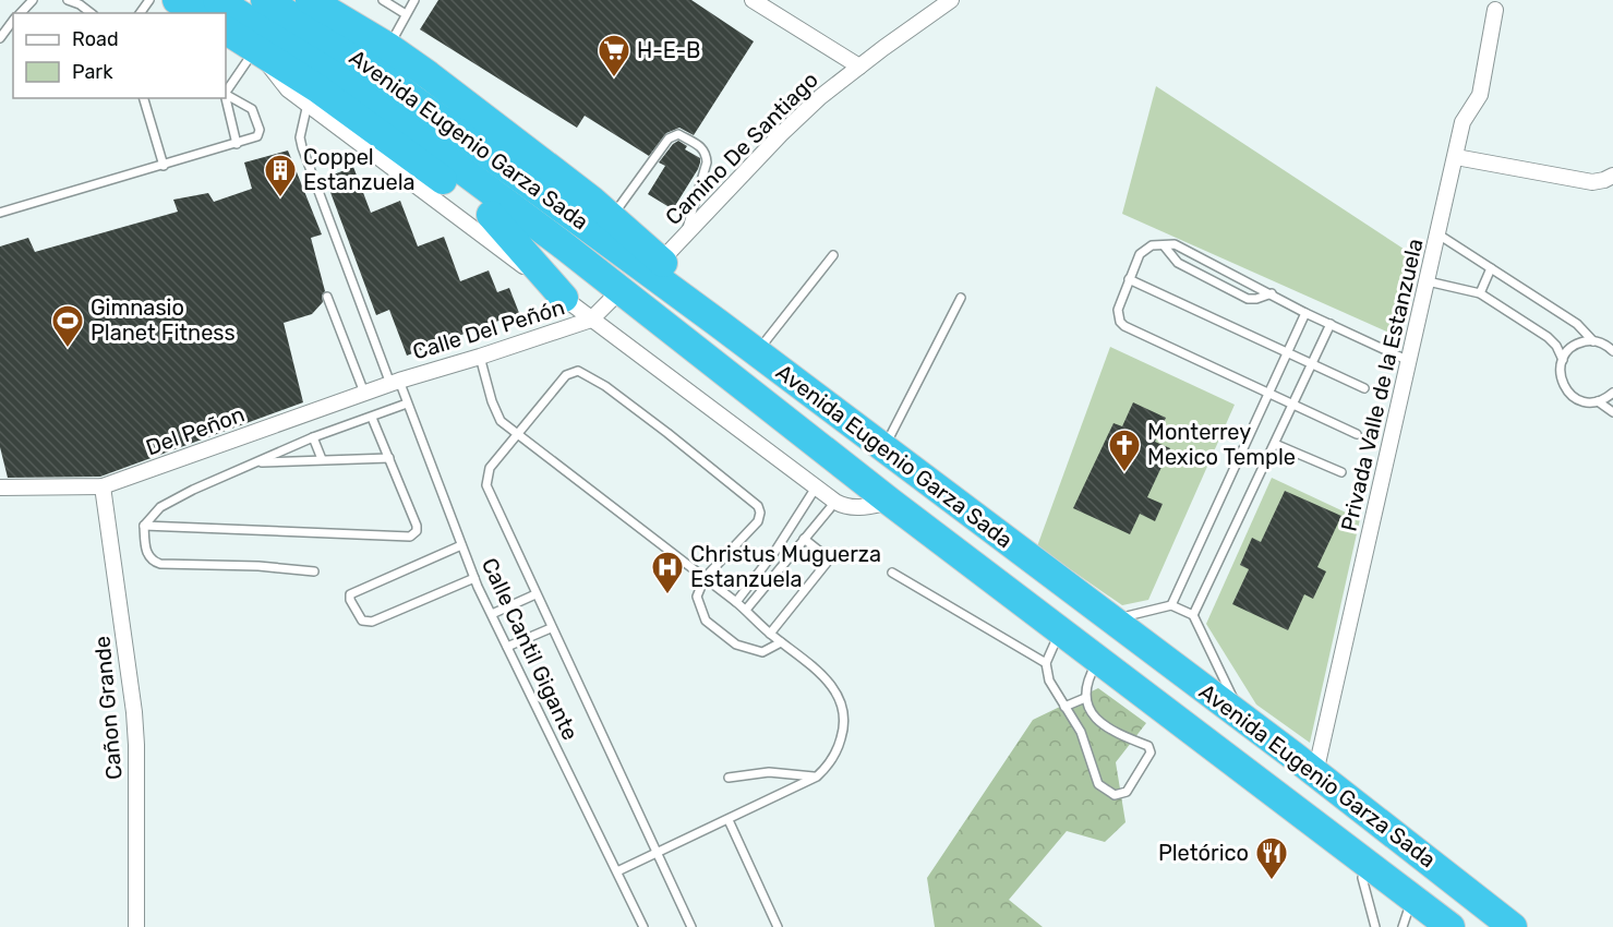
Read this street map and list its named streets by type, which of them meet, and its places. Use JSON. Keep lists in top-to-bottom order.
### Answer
{
  "streets": {
    "highway": ["Avenida Eugenio Garza Sada"],
    "street": [
      "Camino De Santiago",
      "Calle Del Peñón",
      "Privada Valle de la Estanzuela",
      "Del Peñon",
      "Cañon Grande"
    ],
    "lane": ["Calle Cantil Gigante"]
  },
  "crossings": [
    ["Avenida Eugenio Garza Sada", "Privada Valle de la Estanzuela"],
    ["Calle Del Peñón", "Del Peñon"],
    ["Calle Del Peñón", "Calle Cantil Gigante"],
    ["Del Peñon", "Calle Cantil Gigante"],
    ["Del Peñon", "Cañon Grande"]
  ],
  "places": {
    "supermarket": ["H-E-B"],
    "building": ["Coppel Estanzuela"],
    "sports": ["Gimnasio Planet Fitness"],
    "church": ["Monterrey Mexico Temple"],
    "hospital": ["Christus Muguerza Estanzuela"],
    "restaurant": ["Pletórico"]
  },
  "legend": ["Road", "Park"]
}
